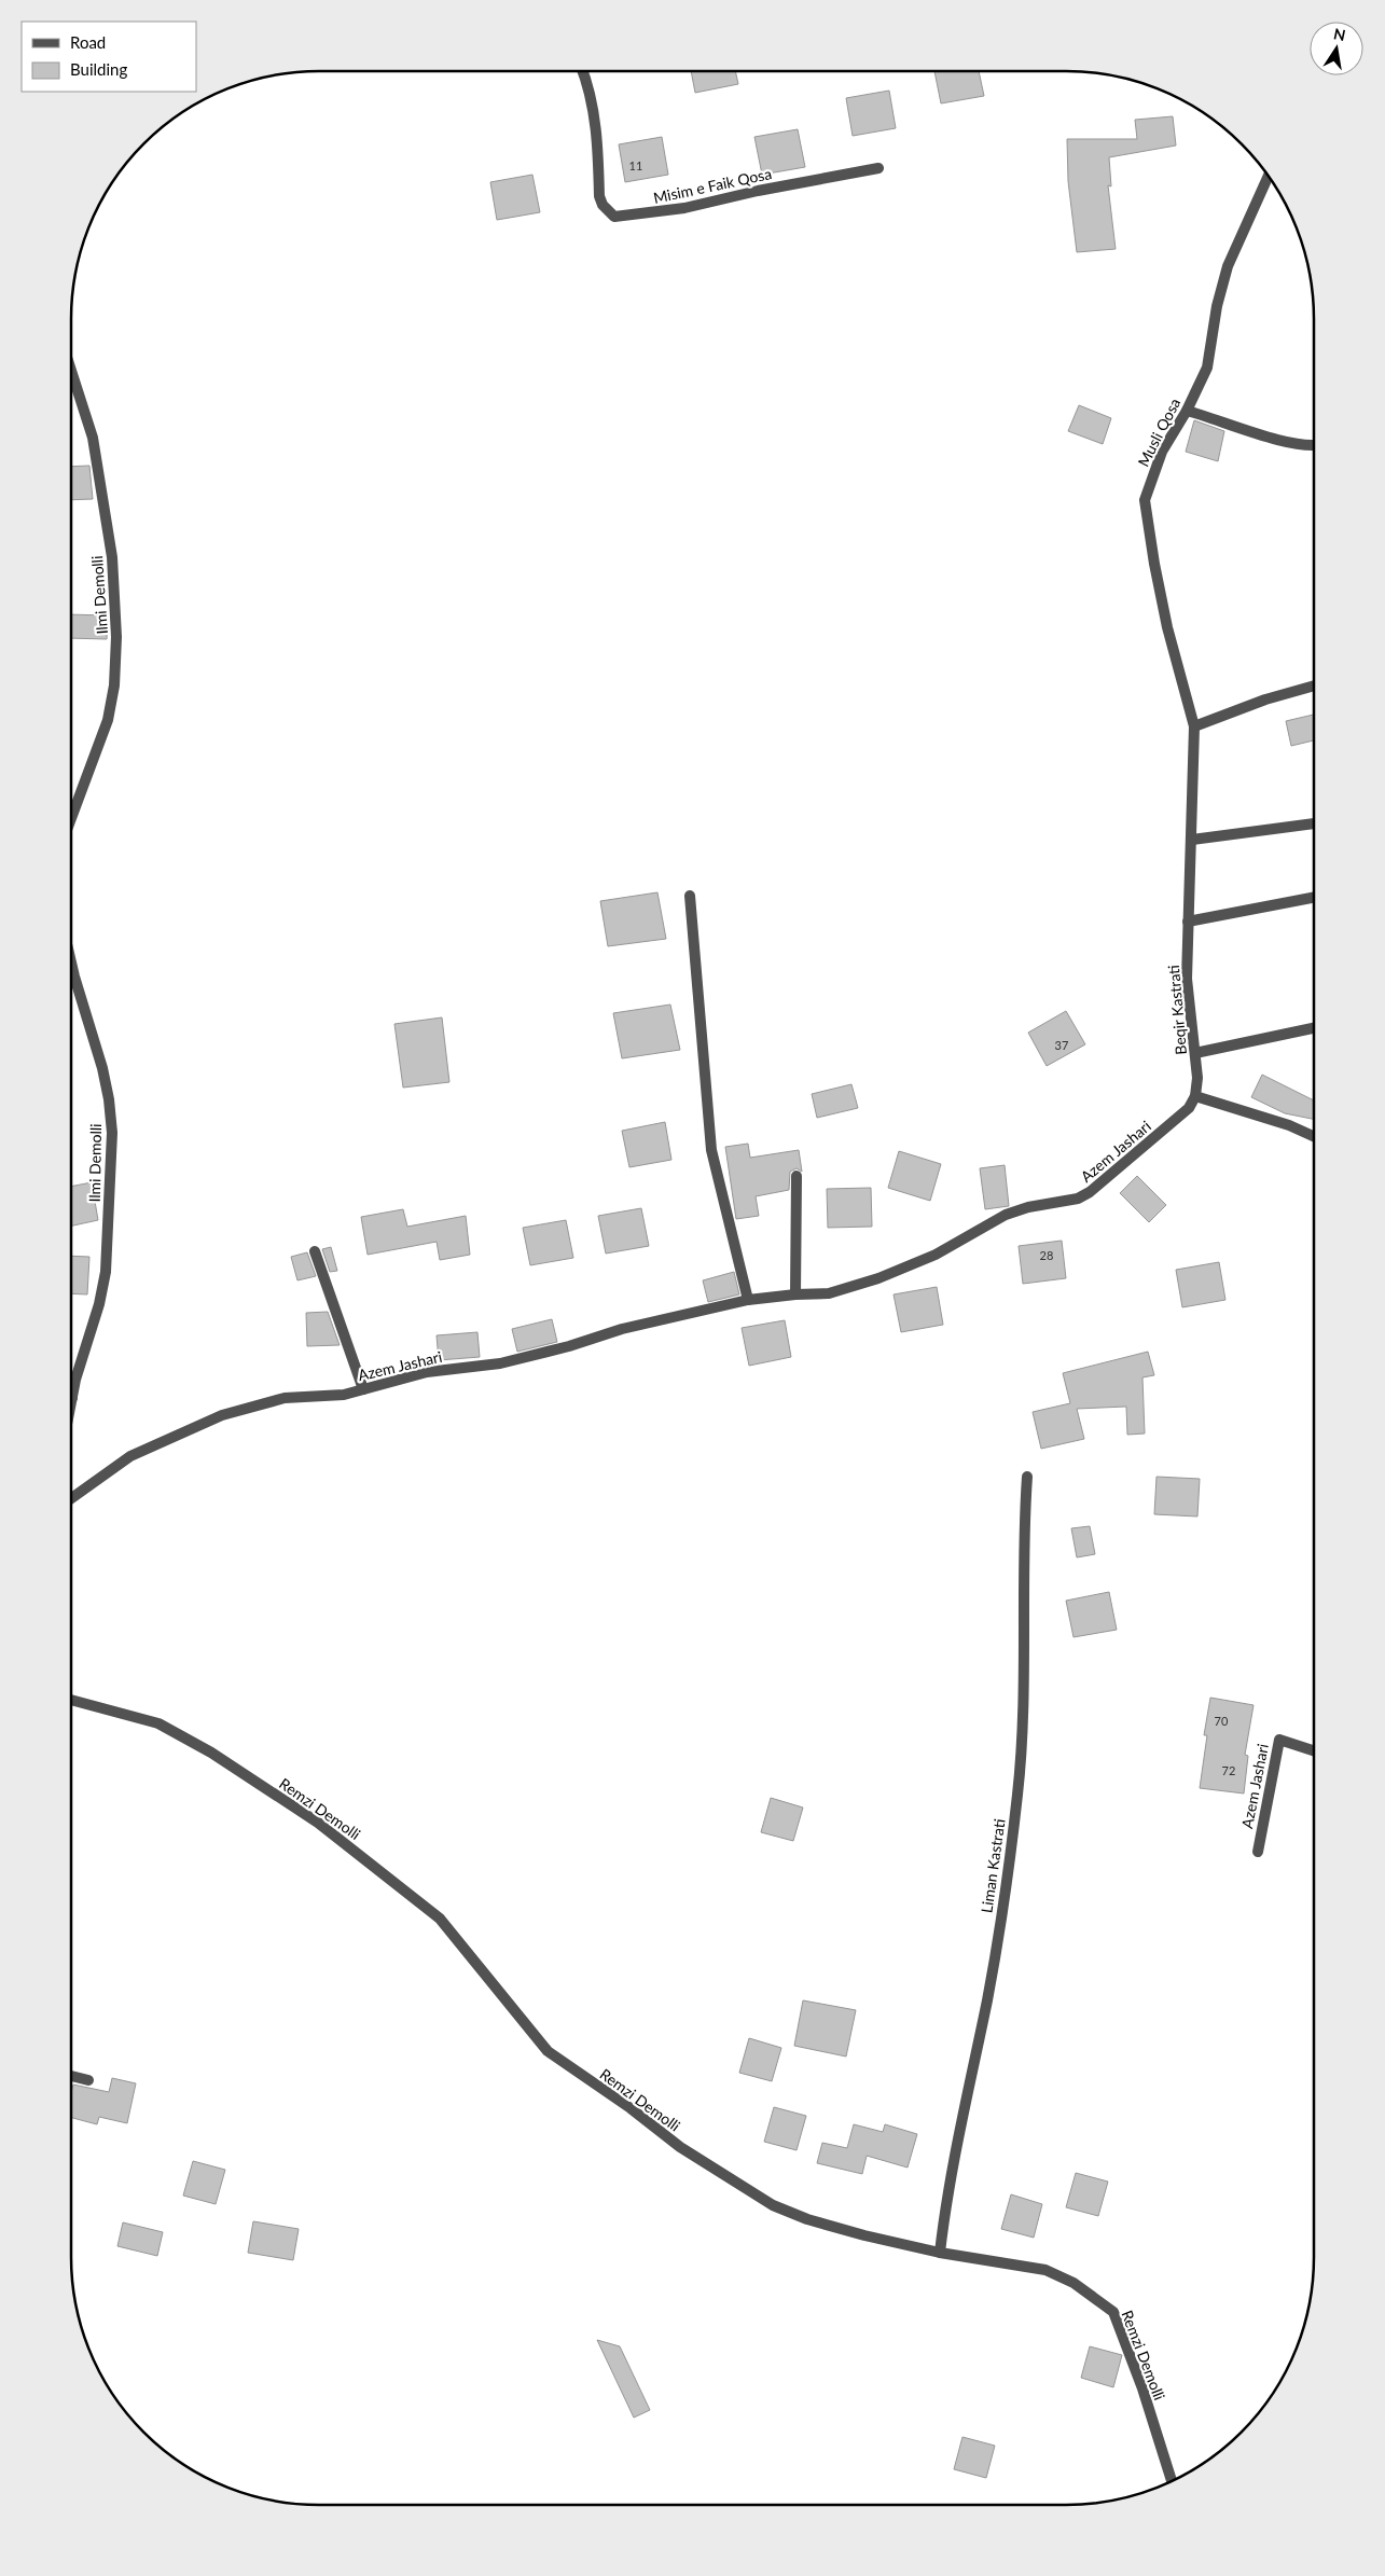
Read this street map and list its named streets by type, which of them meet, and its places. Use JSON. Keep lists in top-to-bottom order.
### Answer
{
  "streets": {
    "street": [
      "Misim e Faik Qosa",
      "Musli Qosa",
      "Ilmi Demolli",
      "Beqir Kastrati",
      "Azem Jashari",
      "Remzi Demolli",
      "Liman Kastrati"
    ]
  },
  "crossings": [
    ["Musli Qosa", "Beqir Kastrati"],
    ["Beqir Kastrati", "Azem Jashari"],
    ["Remzi Demolli", "Liman Kastrati"]
  ],
  "house_numbers": [
    "11",
    "37",
    "28",
    "70",
    "72"
  ],
  "legend": ["Road", "Building"],
  "north": "top"
}
